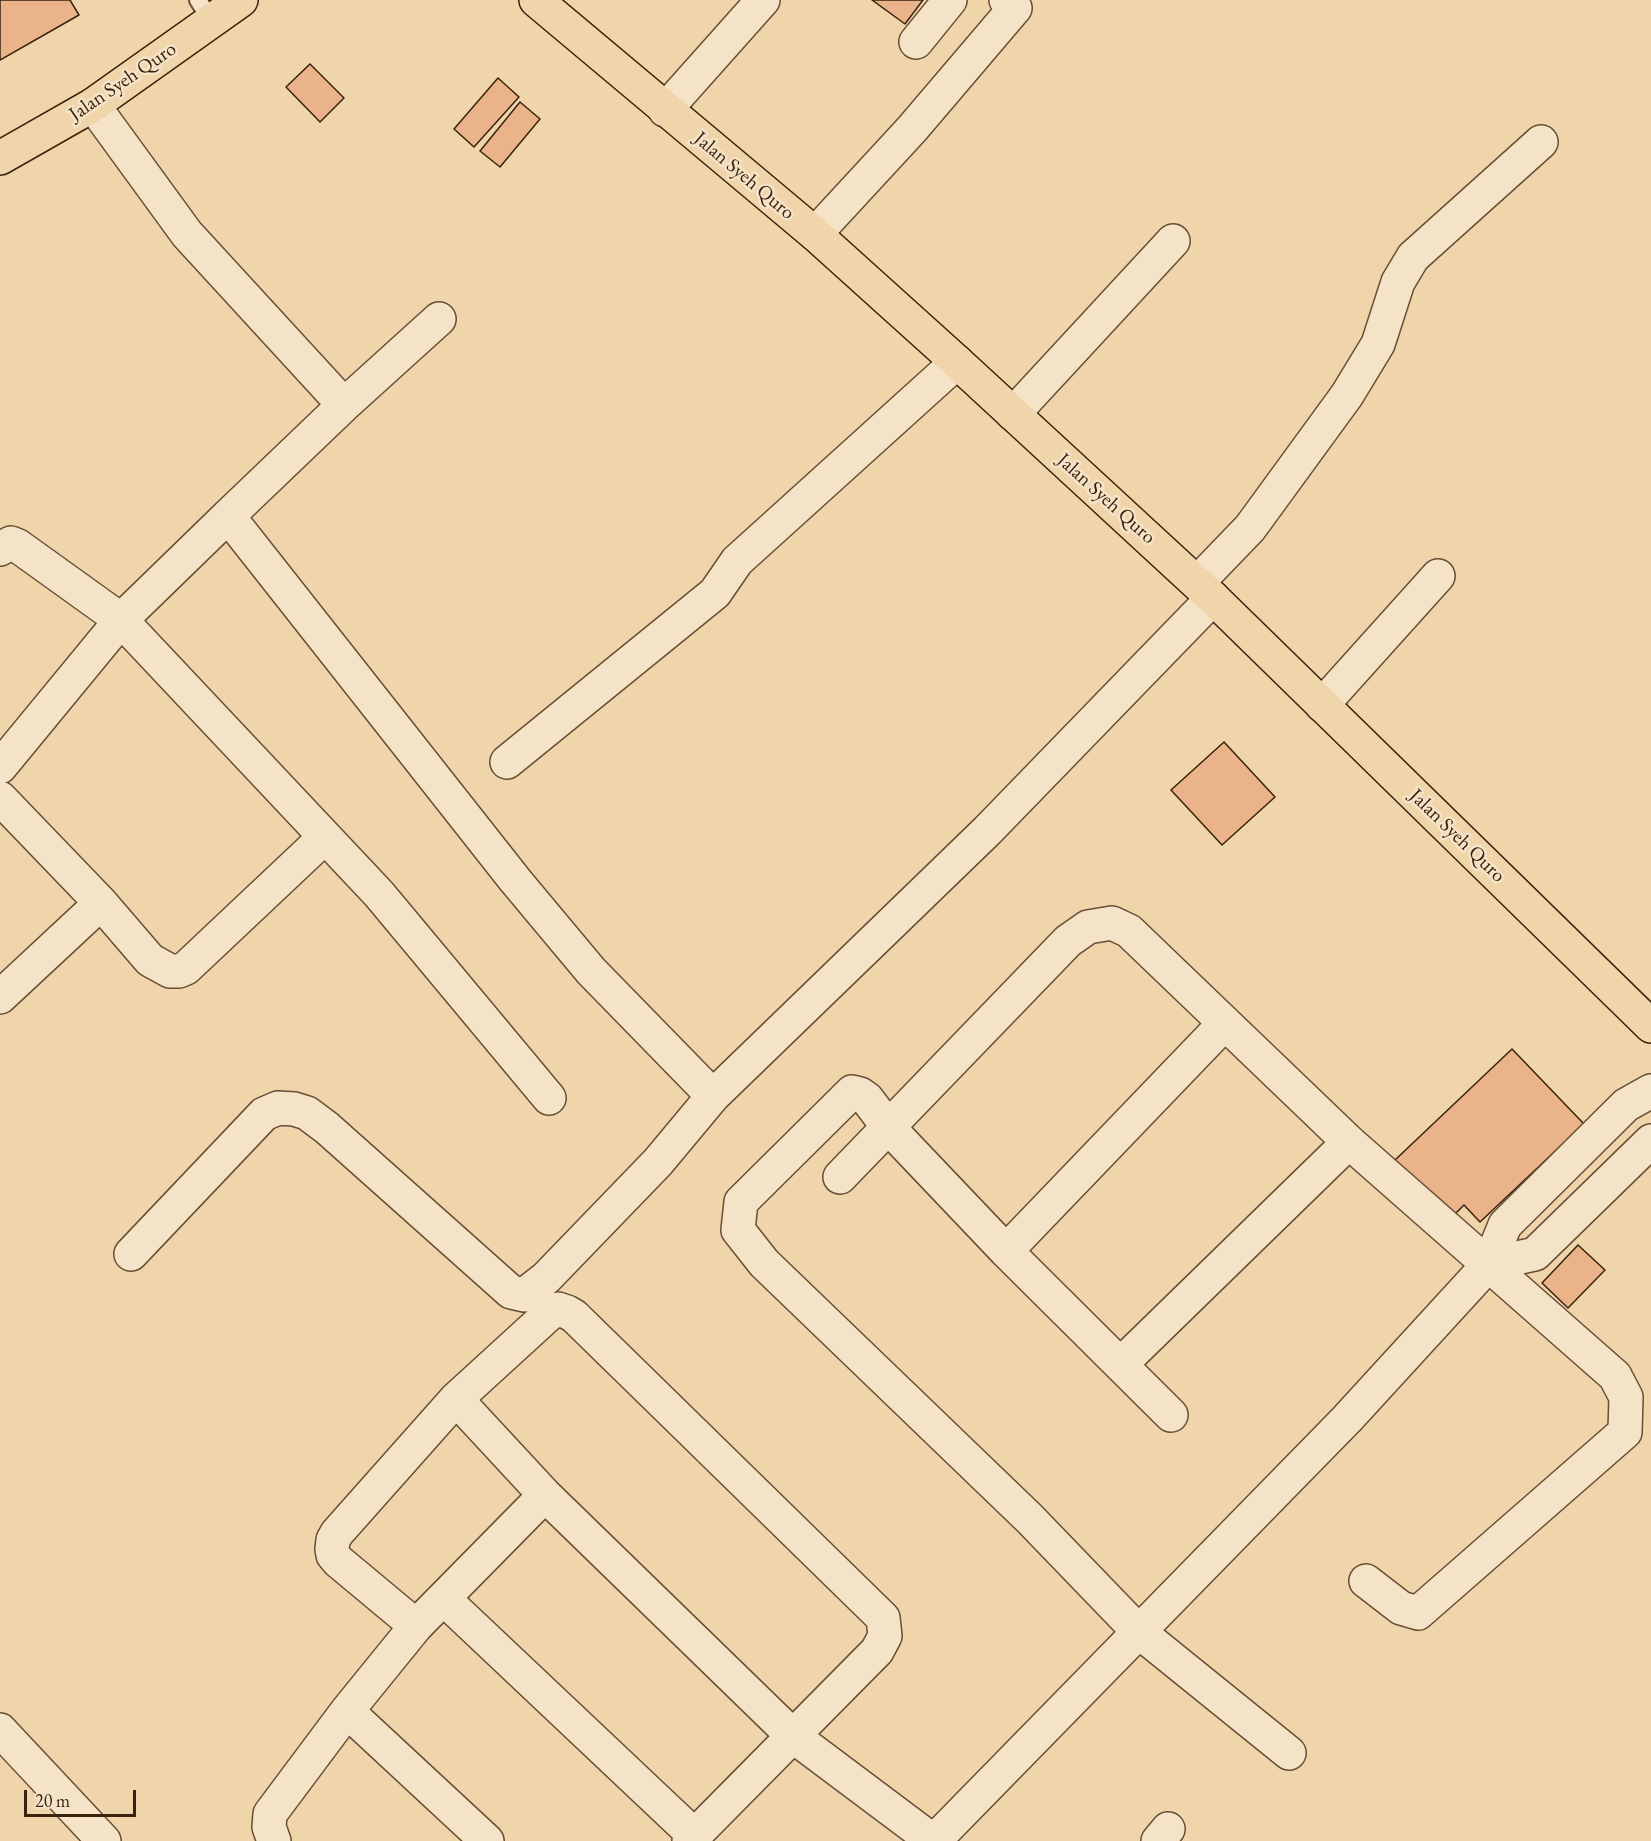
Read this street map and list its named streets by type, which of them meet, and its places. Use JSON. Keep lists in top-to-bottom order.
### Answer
{
  "streets": {
    "main road": ["Jalan Syeh Quro"]
  },
  "scale_bar": "20 m"
}
